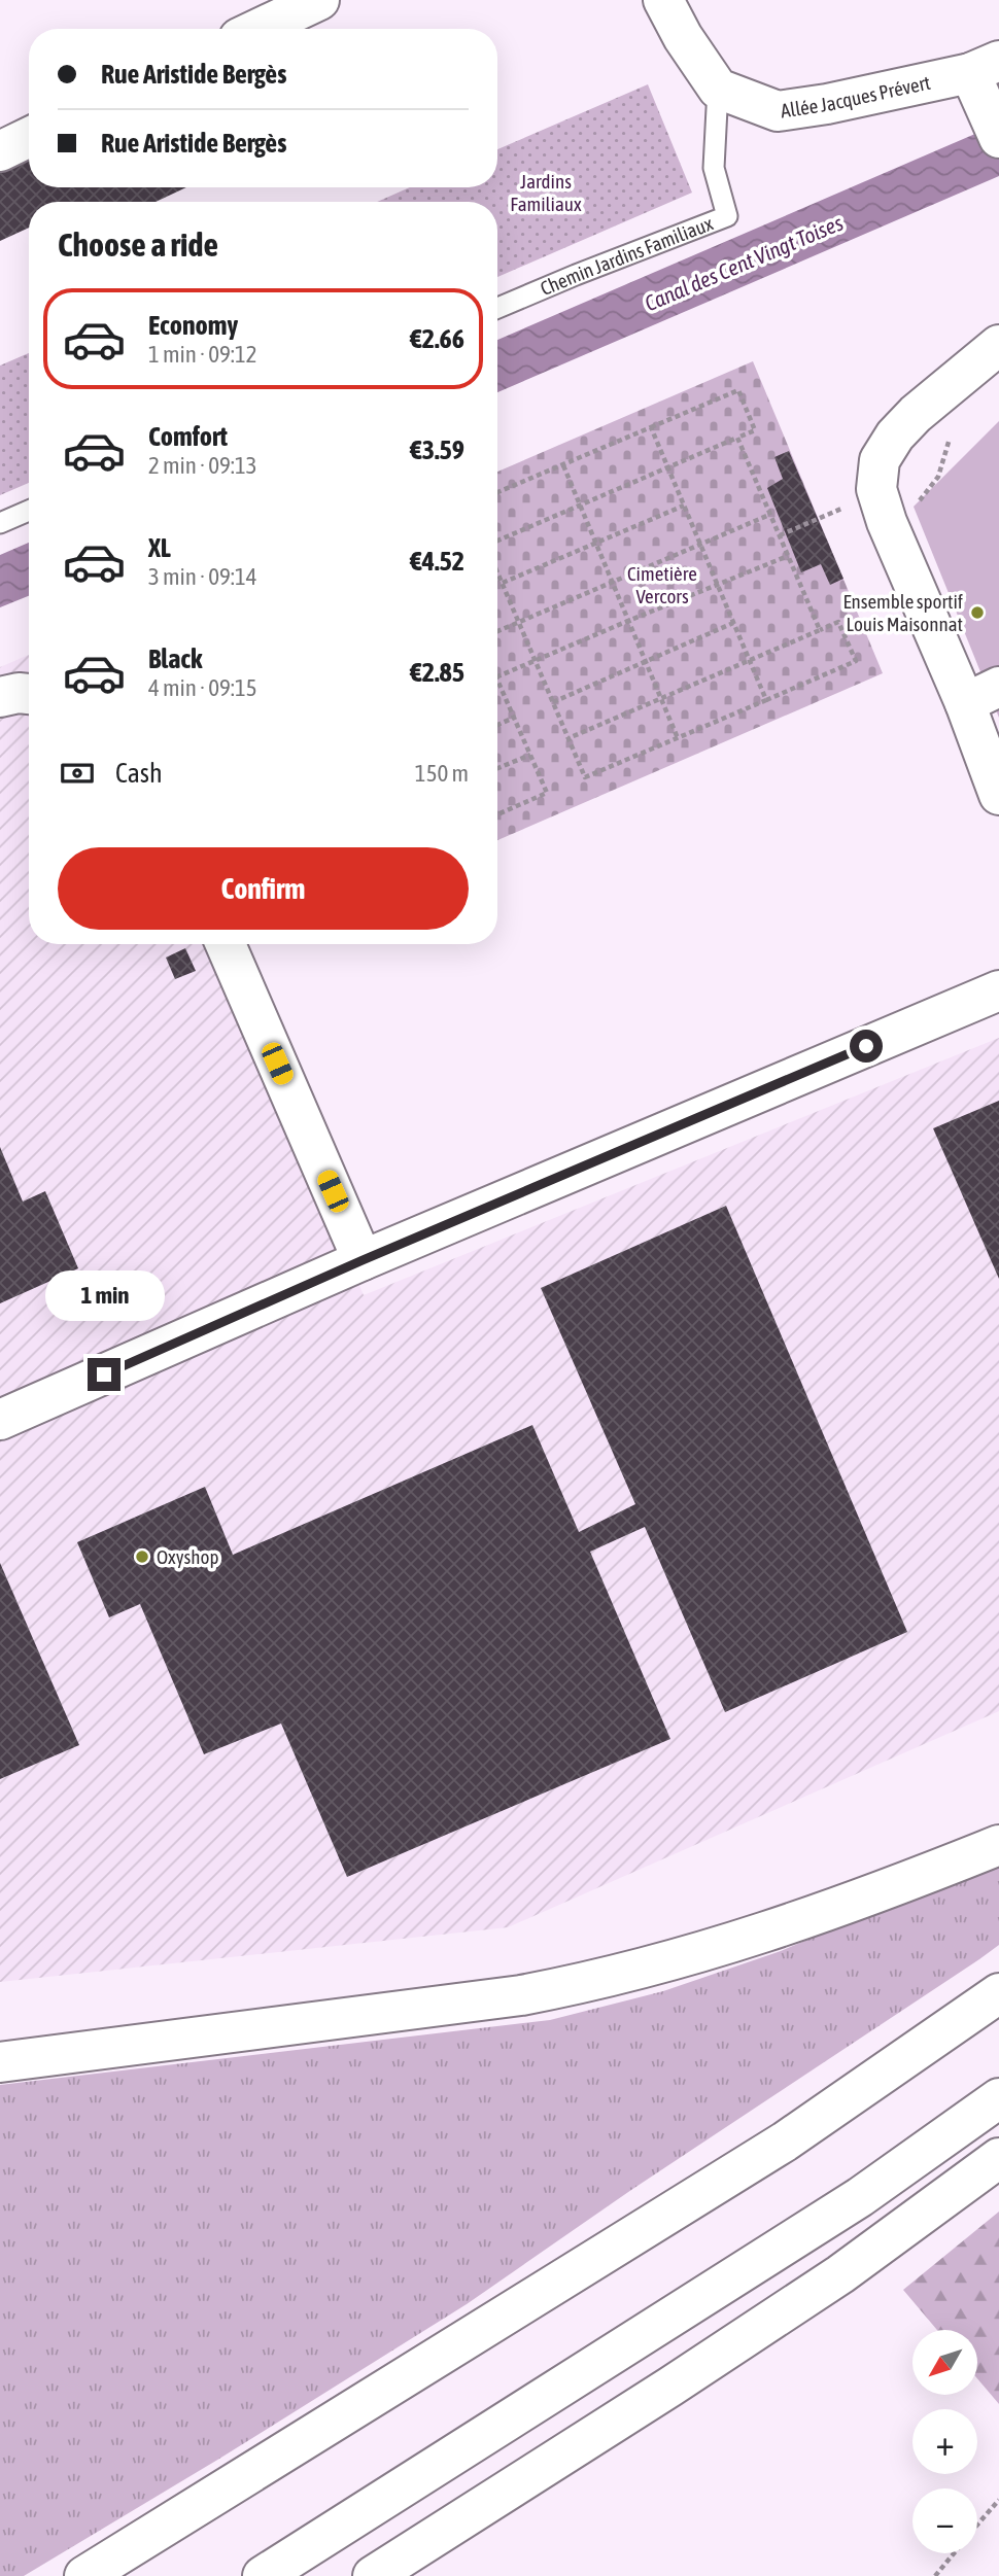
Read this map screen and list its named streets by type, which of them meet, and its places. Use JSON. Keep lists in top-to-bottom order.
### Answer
{
  "streets": {
    "main road": ["Allée Jacques Prévert"],
    "lane": ["Chemin Jardins Familiaux"]
  },
  "crossings": [
    ["Allée Jacques Prévert", "Chemin Jardins Familiaux"]
  ],
  "water": ["Canal des Cent Vingt Toises"],
  "parks": ["Jardins Familiaux", "Cimetière Vercors"],
  "places": ["Ensemble sportif Louis Maisonnat", "Oxyshop"],
  "north": "bottom left",
  "page": {
    "banner": ["Rue Aristide Bergès", "Rue Aristide Bergès"],
    "heading": "Choose a ride",
    "list": [
      {
        "name": "Economy",
        "note": "1 min · 09:12",
        "value": "€2.66"
      },
      {
        "name": "Comfort",
        "note": "2 min · 09:13",
        "value": "€3.59"
      },
      {
        "name": "XL",
        "note": "3 min · 09:14",
        "value": "€4.52"
      },
      {
        "name": "Black",
        "note": "4 min · 09:15",
        "value": "€2.85"
      }
    ],
    "pay": ["Cash", "150 m"],
    "buttons": "Confirm",
    "bubble": "1 min",
    "map_buttons": ["+", "−"]
  }
}
